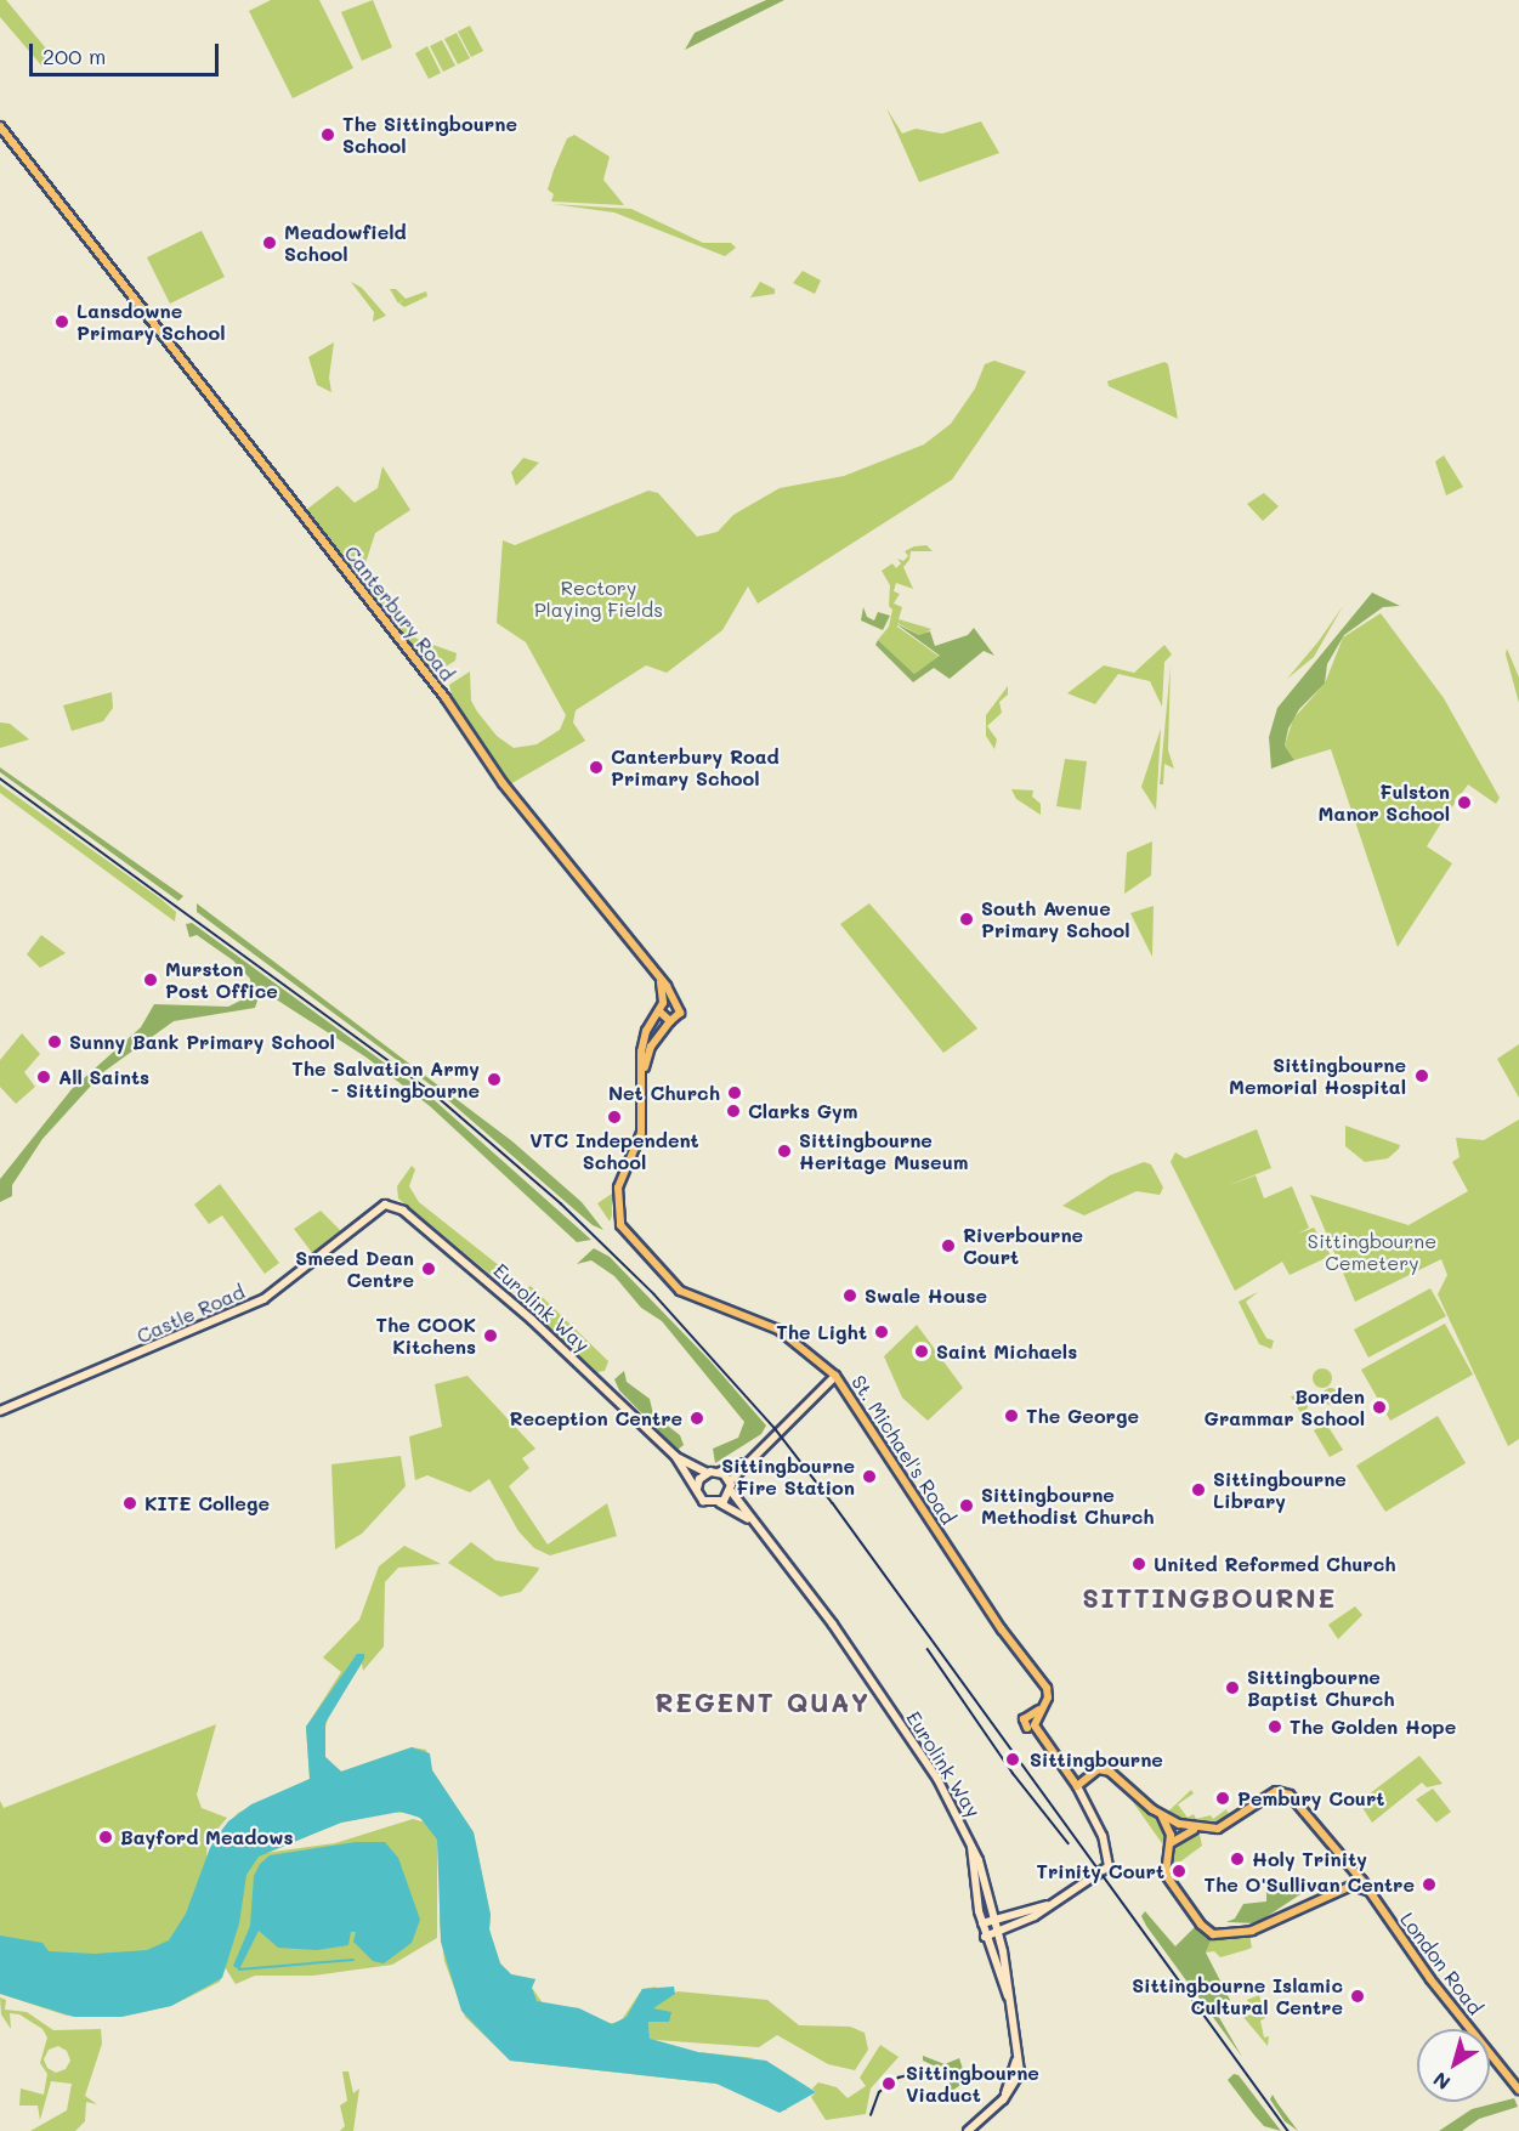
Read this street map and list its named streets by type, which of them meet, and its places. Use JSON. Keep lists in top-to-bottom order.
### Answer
{
  "streets": {
    "main road": [
      "Canterbury Road",
      "Eurolink Way",
      "Castle Road",
      "St. Michael's Road",
      "London Road"
    ]
  },
  "crossings": [
    ["Eurolink Way", "Castle Road"]
  ],
  "districts": ["SITTINGBOURNE", "REGENT QUAY"],
  "parks": ["Rectory Playing Fields", "Sittingbourne Cemetery"],
  "places": [
    "The Sittingbourne School",
    "Meadowfield School",
    "Lansdowne Primary School",
    "Canterbury Road Primary School",
    "Fulston Manor School",
    "South Avenue Primary School",
    "Murston Post Office",
    "Sunny Bank Primary School",
    "Sittingbourne Memorial Hospital",
    "All Saints",
    "The Salvation Army - Sittingbourne",
    "Net Church",
    "Clarks Gym",
    "VTC Independent School",
    "Sittingbourne Heritage Museum",
    "Riverbourne Court",
    "Smeed Dean Centre",
    "Swale House",
    "The Light",
    "The COOK Kitchens",
    "Saint Michaels",
    "Borden Grammar School",
    "The George",
    "Reception Centre",
    "Sittingbourne Fire Station",
    "Sittingbourne Library",
    "KITE College",
    "Sittingbourne Methodist Church",
    "United Reformed Church",
    "Sittingbourne Baptist Church",
    "The Golden Hope",
    "Sittingbourne",
    "Pembury Court",
    "Bayford Meadows",
    "Holy Trinity",
    "Trinity Court",
    "The O'Sullivan Centre",
    "Sittingbourne Islamic Cultural Centre",
    "Sittingbourne Viaduct"
  ],
  "scale_bar": "200 m",
  "north": "bottom left"
}
